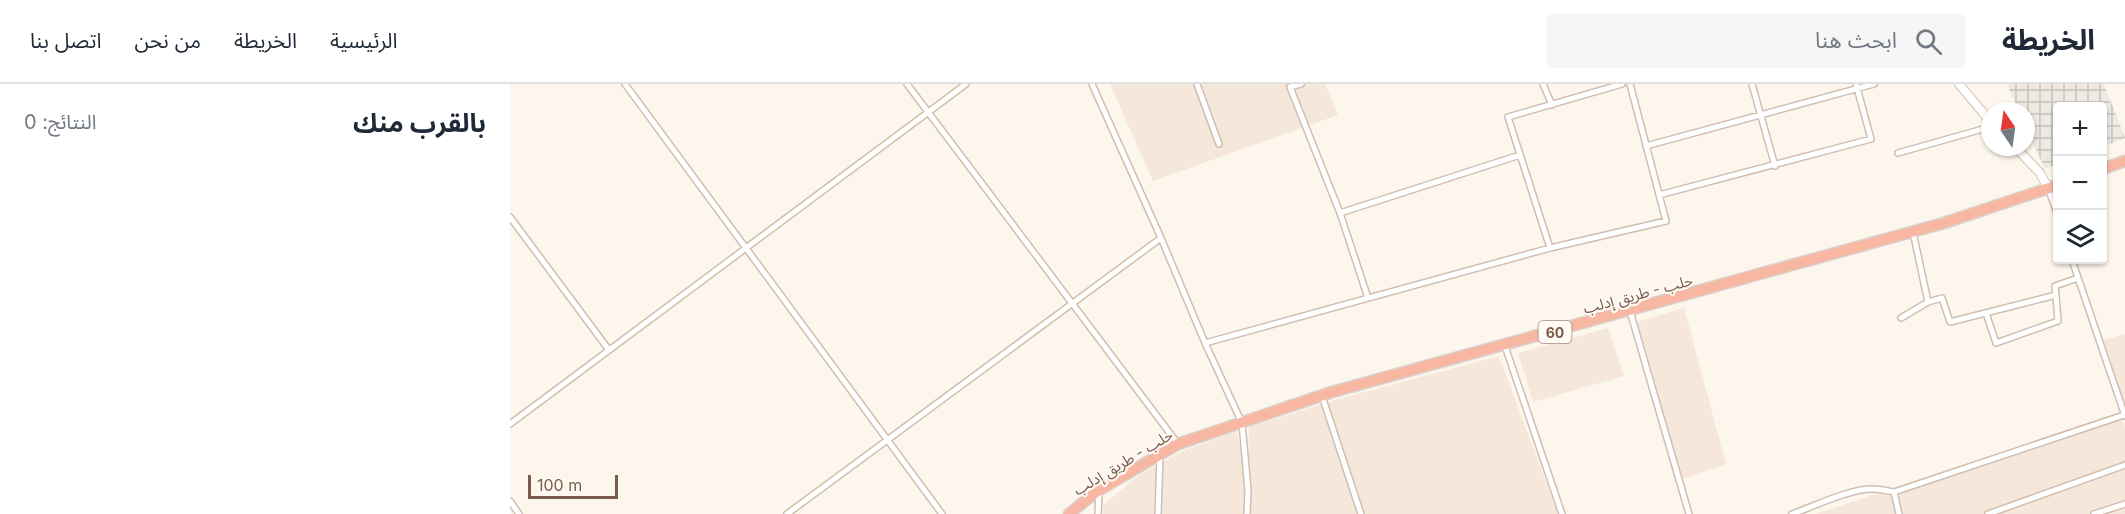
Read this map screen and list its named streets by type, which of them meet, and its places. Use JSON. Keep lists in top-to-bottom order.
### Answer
{
  "streets": {
    "highway": ["حلب - طريق إدلب", "60"]
  },
  "scale_bar": "100 m",
  "north": "top",
  "page": {
    "header": "الخريطة",
    "search": "ابحث هنا",
    "nav": [
      "الرئيسية",
      "الخريطة",
      "من نحن",
      "اتصل بنا"
    ],
    "heading": ["بالقرب منك", "النتائج: 0"],
    "map_buttons": ["+", "−"],
    "scale": "100 m"
  }
}
